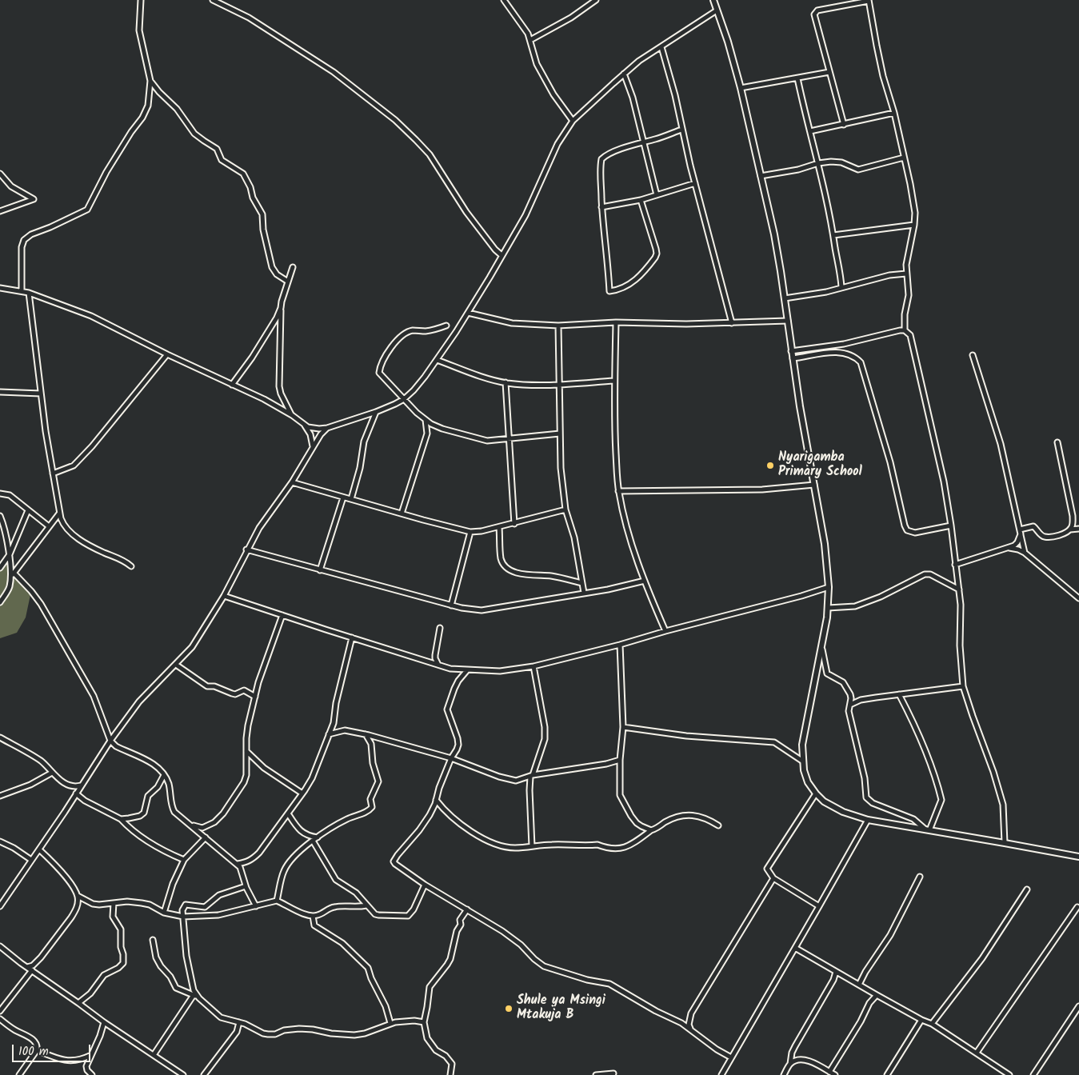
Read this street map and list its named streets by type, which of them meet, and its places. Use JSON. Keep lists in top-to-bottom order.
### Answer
{
  "places": ["Nyarigamba Primary School", "Shule ya Msingi Mtakuja B"],
  "scale_bar": "100 m"
}
